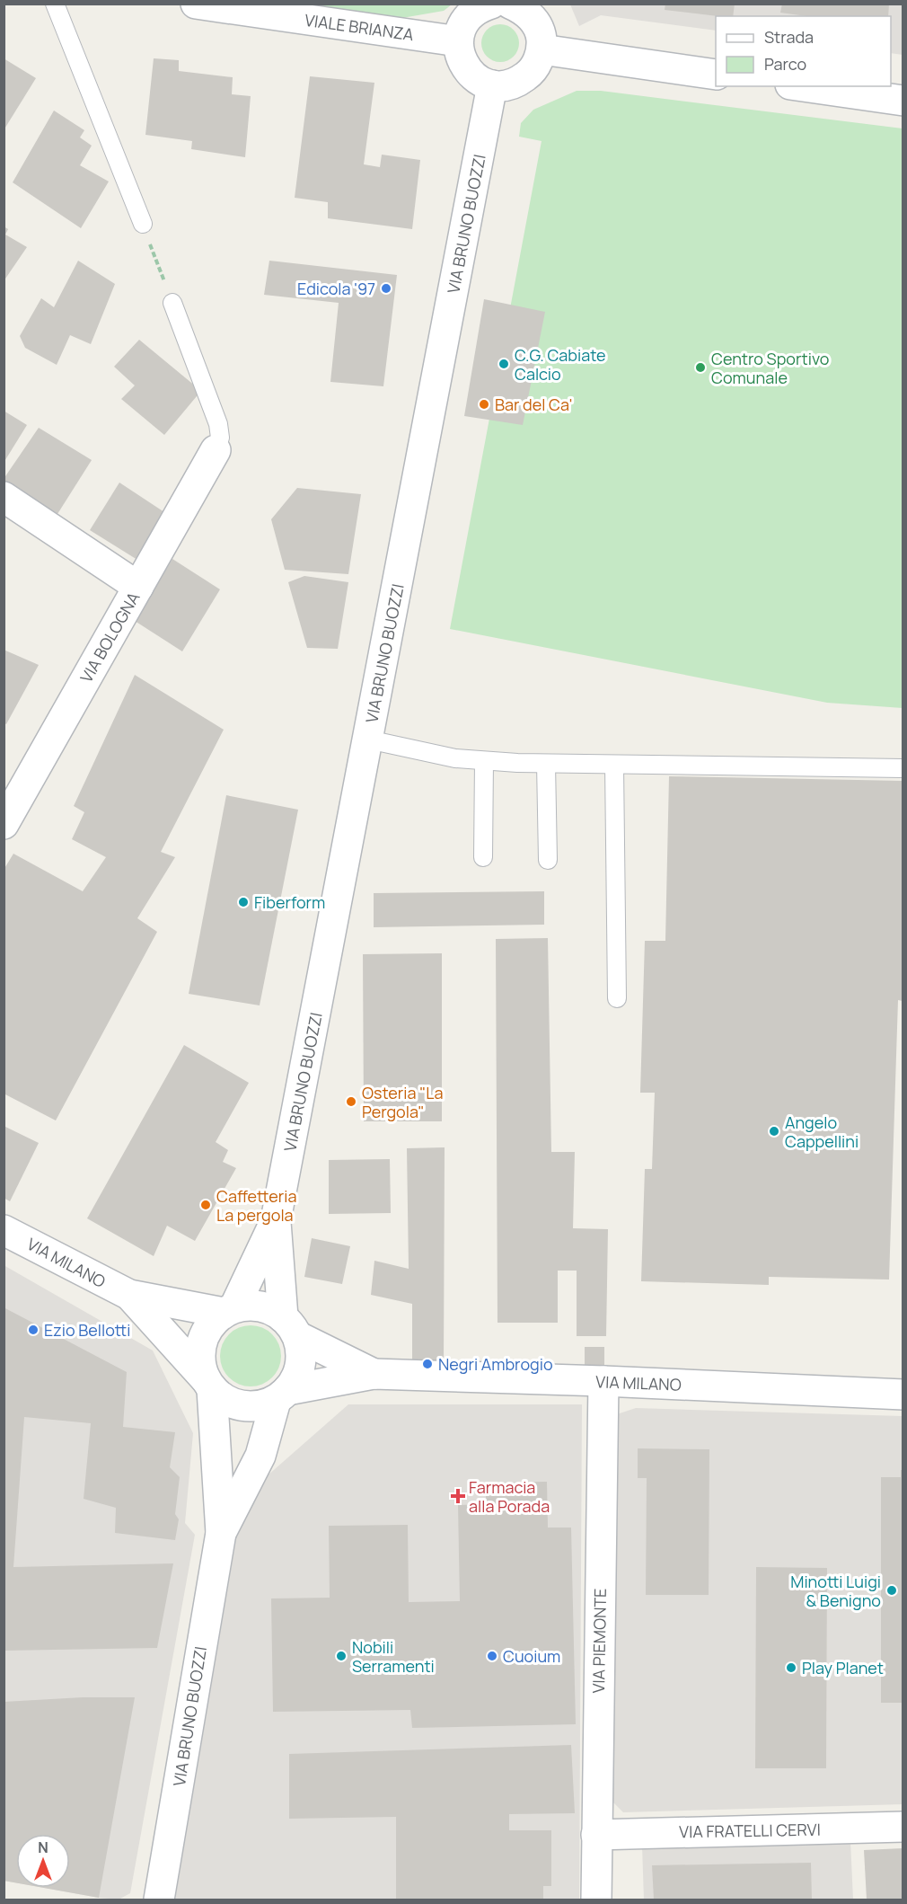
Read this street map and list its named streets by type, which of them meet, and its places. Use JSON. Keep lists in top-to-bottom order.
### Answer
{
  "streets": {
    "street": [
      "VIALE BRIANZA",
      "VIA BRUNO BUOZZI",
      "VIA BOLOGNA",
      "VIA MILANO",
      "VIA PIEMONTE",
      "VIA FRATELLI CERVI"
    ]
  },
  "crossings": [
    ["VIA BRUNO BUOZZI", "VIA MILANO"],
    ["VIA MILANO", "VIA PIEMONTE"],
    ["VIA PIEMONTE", "VIA FRATELLI CERVI"]
  ],
  "places": {
    "other": [
      "Edicola '97",
      "C.G. Cabiate Calcio",
      "Centro Sportivo Comunale",
      "Bar del Ca'",
      "Fiberform",
      "Osteria \"La Pergola\"",
      "Angelo Cappellini",
      "Caffetteria La pergola",
      "Ezio Bellotti",
      "Negri Ambrogio",
      "Minotti Luigi & Benigno",
      "Nobili Serramenti",
      "Cuoium",
      "Play Planet"
    ],
    "health": ["Farmacia alla Porada"]
  },
  "legend": ["Strada", "Parco"],
  "north": "top"
}
